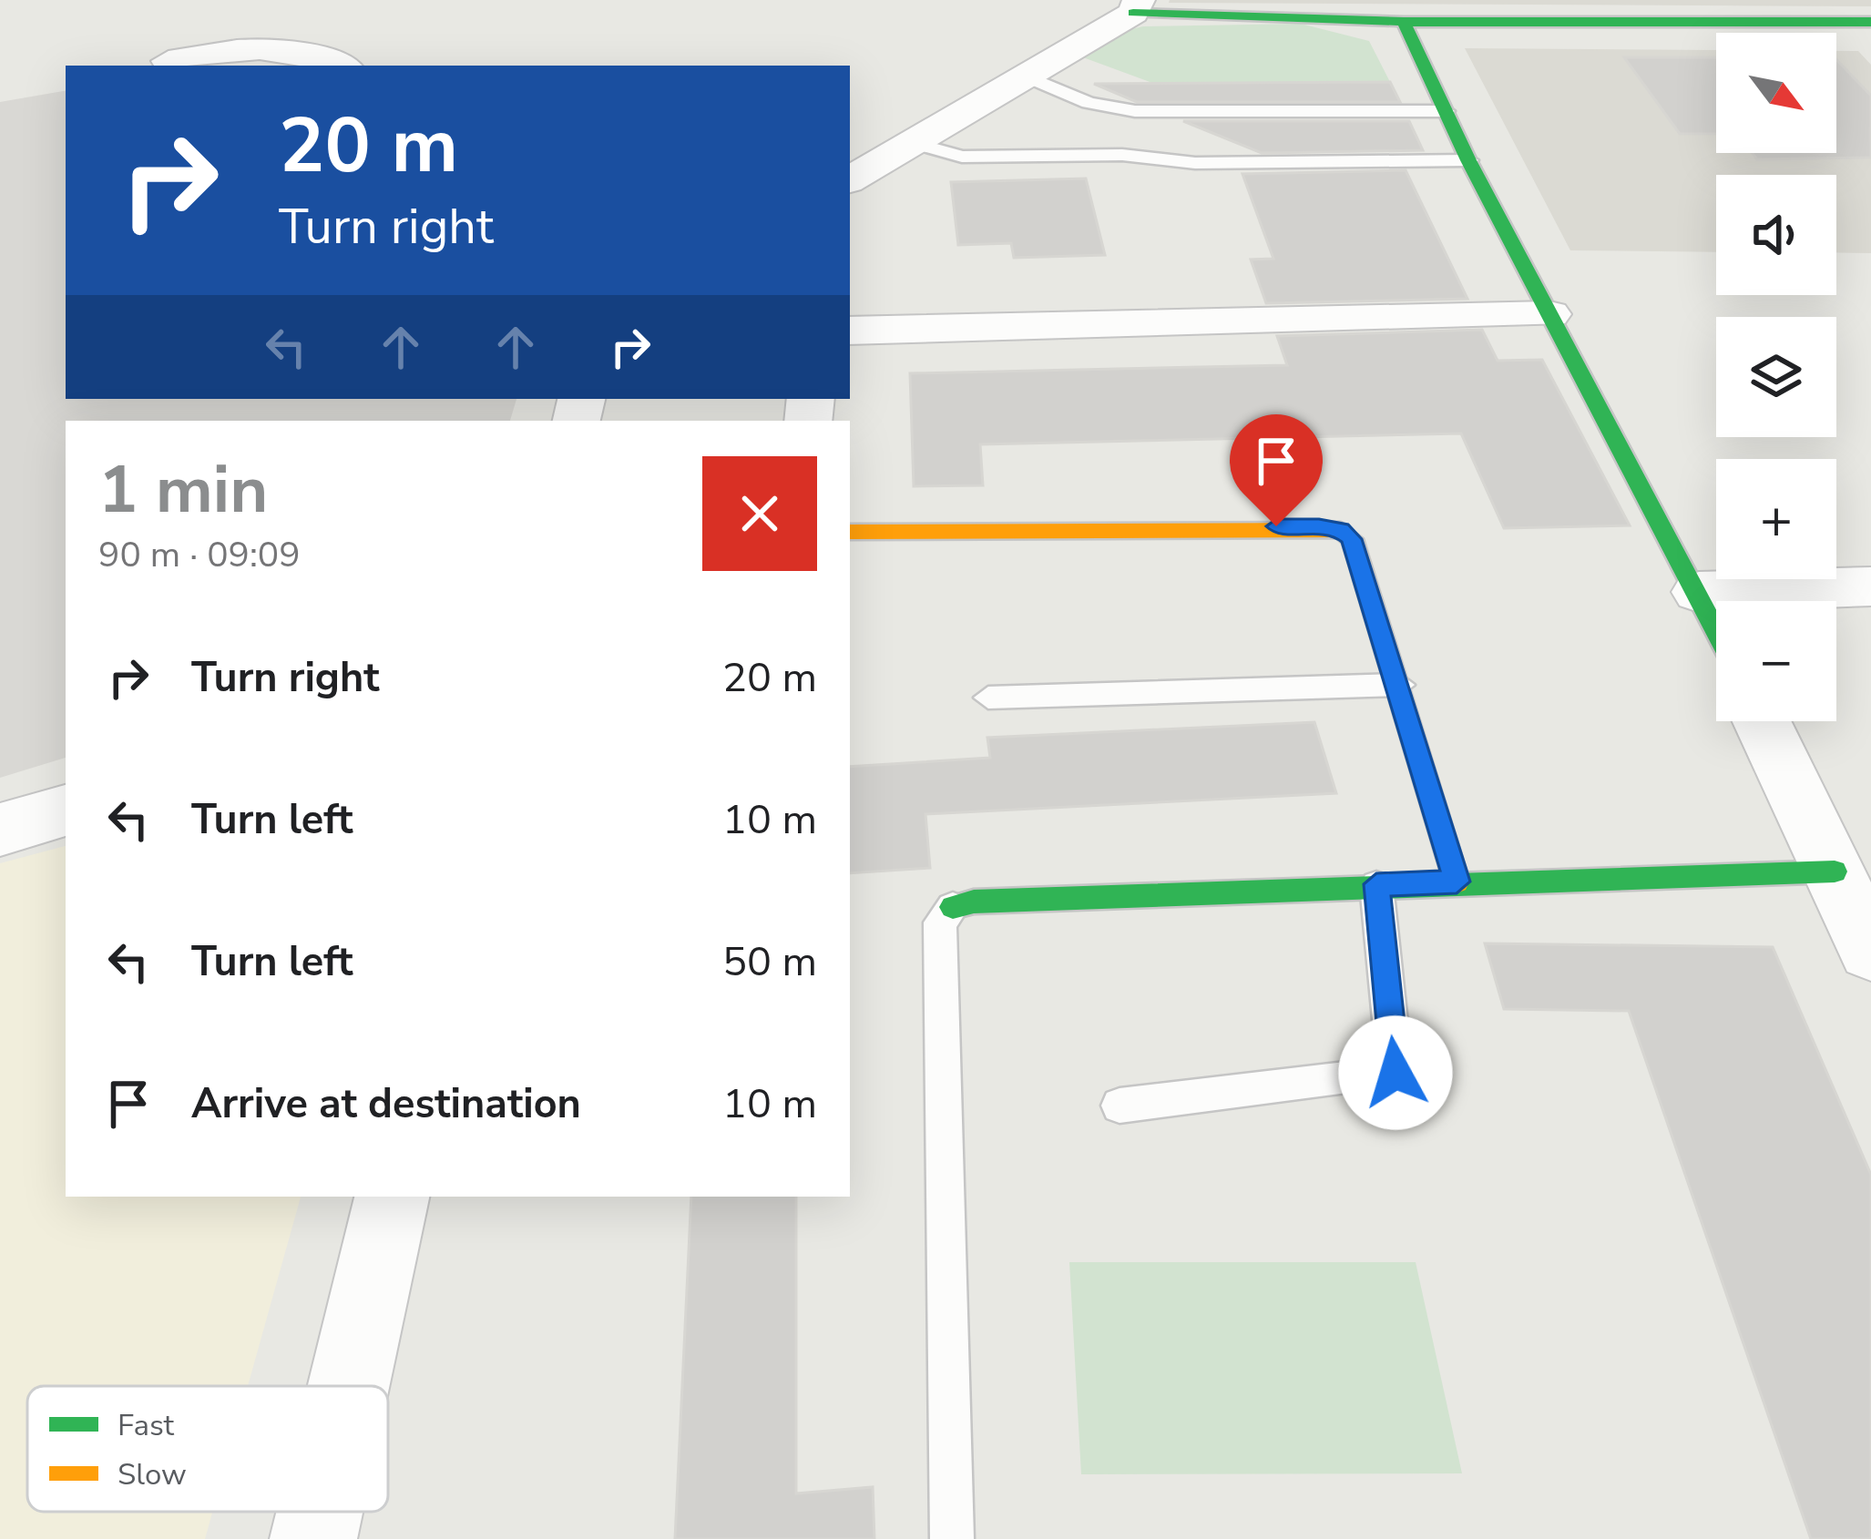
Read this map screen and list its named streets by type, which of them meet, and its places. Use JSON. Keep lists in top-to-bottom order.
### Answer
{
  "legend": ["Fast", "Slow"],
  "north": "bottom right",
  "page": {
    "map_buttons": ["+", "−"],
    "turn": ["20 m", "Turn right"],
    "heading": ["1 min", "90 m · 09:09"],
    "list": [
      {
        "name": "Turn right",
        "value": "20 m"
      },
      {
        "name": "Turn left",
        "value": "10 m"
      },
      {
        "name": "Turn left",
        "value": "50 m"
      },
      {
        "name": "Arrive at destination",
        "value": "10 m"
      }
    ]
  }
}
